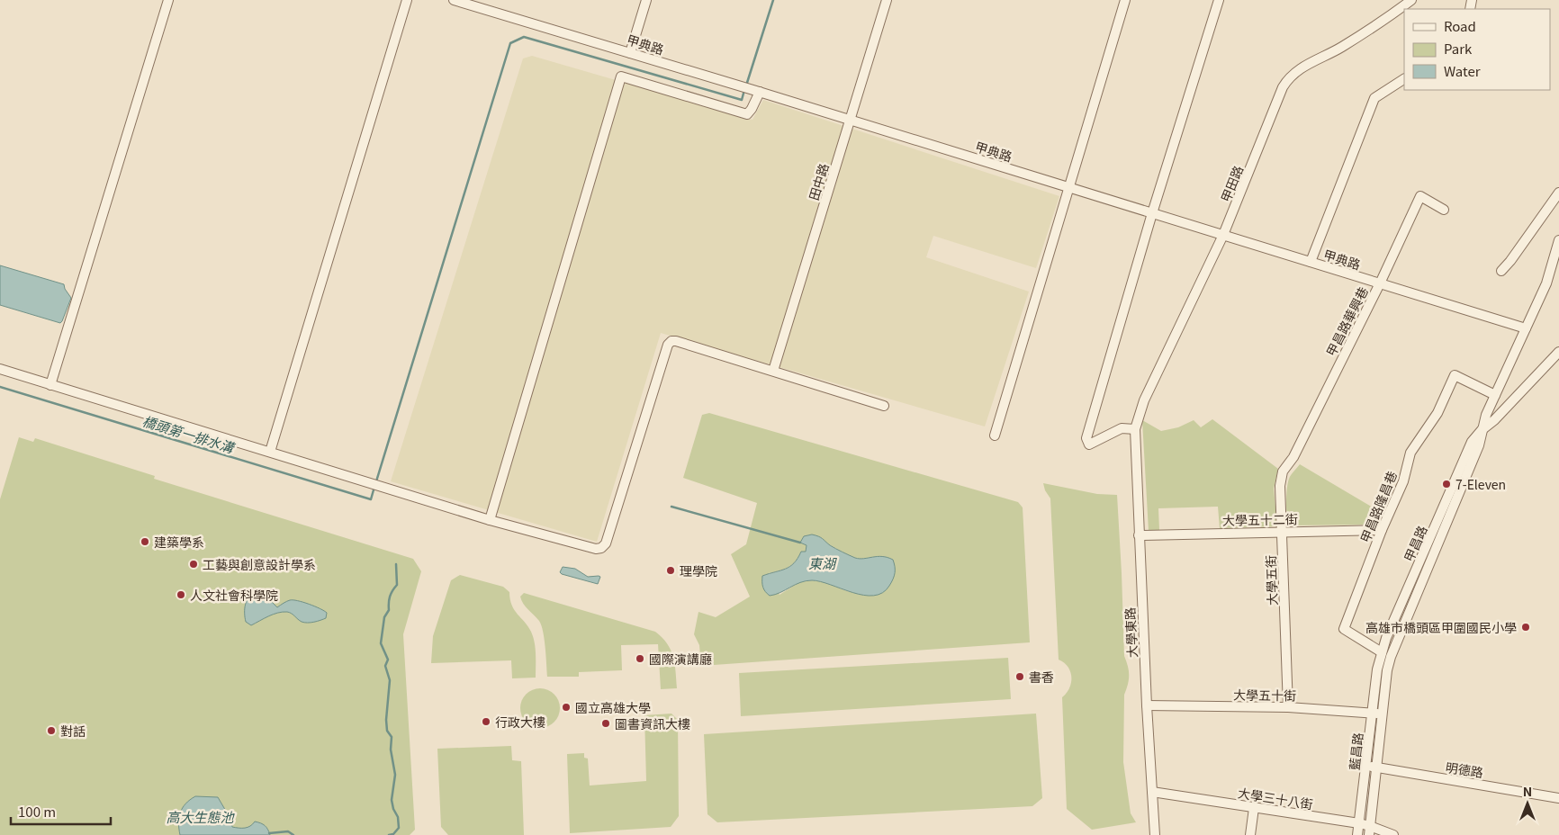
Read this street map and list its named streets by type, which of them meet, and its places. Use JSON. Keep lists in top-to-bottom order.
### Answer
{
  "streets": {
    "street": [
      "甲典路",
      "田中路",
      "甲田路",
      "甲昌路華興巷",
      "甲昌路隆昌巷",
      "大學五十二街",
      "甲昌路",
      "大學五街",
      "大學東路",
      "大學五十街",
      "藍昌路",
      "明德路",
      "大學三十八街"
    ]
  },
  "crossings": [
    ["甲典路", "田中路"],
    ["甲典路", "甲田路"],
    ["甲典路", "甲昌路華興巷"],
    ["甲典路", "甲昌路"],
    ["甲田路", "大學東路"],
    ["甲昌路華興巷", "大學五街"],
    ["甲昌路隆昌巷", "大學五十二街"],
    ["甲昌路隆昌巷", "甲昌路"],
    ["大學五十二街", "大學五街"],
    ["大學五十二街", "大學東路"],
    ["甲昌路", "藍昌路"],
    ["大學五街", "大學五十街"],
    ["大學東路", "大學五十街"],
    ["大學東路", "大學三十八街"],
    ["大學五十街", "藍昌路"],
    ["藍昌路", "明德路"],
    ["藍昌路", "大學三十八街"]
  ],
  "water": ["橋頭第一排水溝", "東湖", "高大生態池"],
  "places": [
    "7-Eleven",
    "建築學系",
    "工藝與創意設計學系",
    "理學院",
    "人文社會科學院",
    "高雄市橋頭區甲圍國民小學",
    "國際演講廳",
    "書香",
    "國立高雄大學",
    "行政大樓",
    "圖書資訊大樓",
    "對話"
  ],
  "legend": ["Road", "Park", "Water"],
  "scale_bar": "100 m",
  "north": "top"
}
